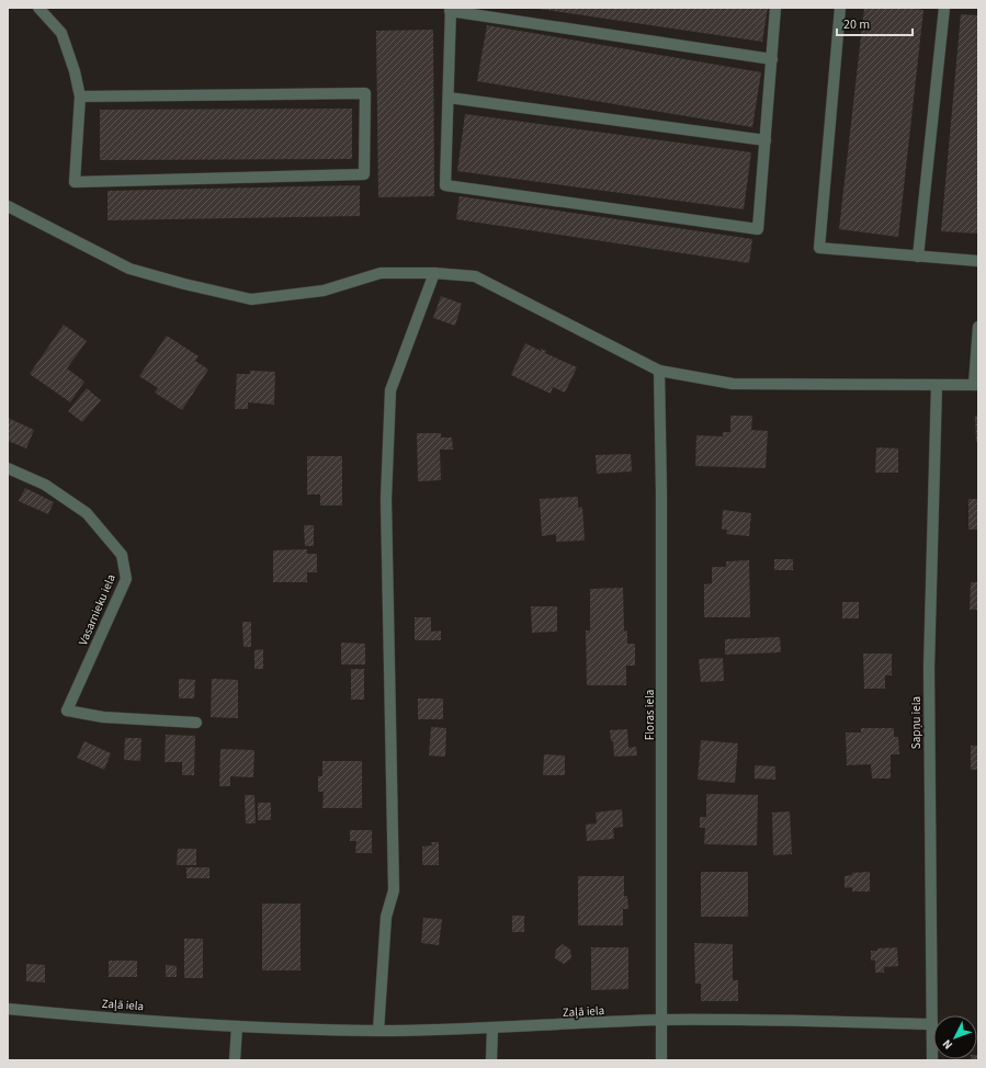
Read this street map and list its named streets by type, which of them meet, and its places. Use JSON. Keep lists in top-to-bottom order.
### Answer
{
  "streets": {
    "street": [
      "Vasarnieku iela",
      "Floras iela",
      "Sapņu iela",
      "Zaļā iela"
    ]
  },
  "crossings": [
    ["Floras iela", "Zaļā iela"],
    ["Sapņu iela", "Zaļā iela"]
  ],
  "scale_bar": "20 m",
  "north": "bottom left"
}
